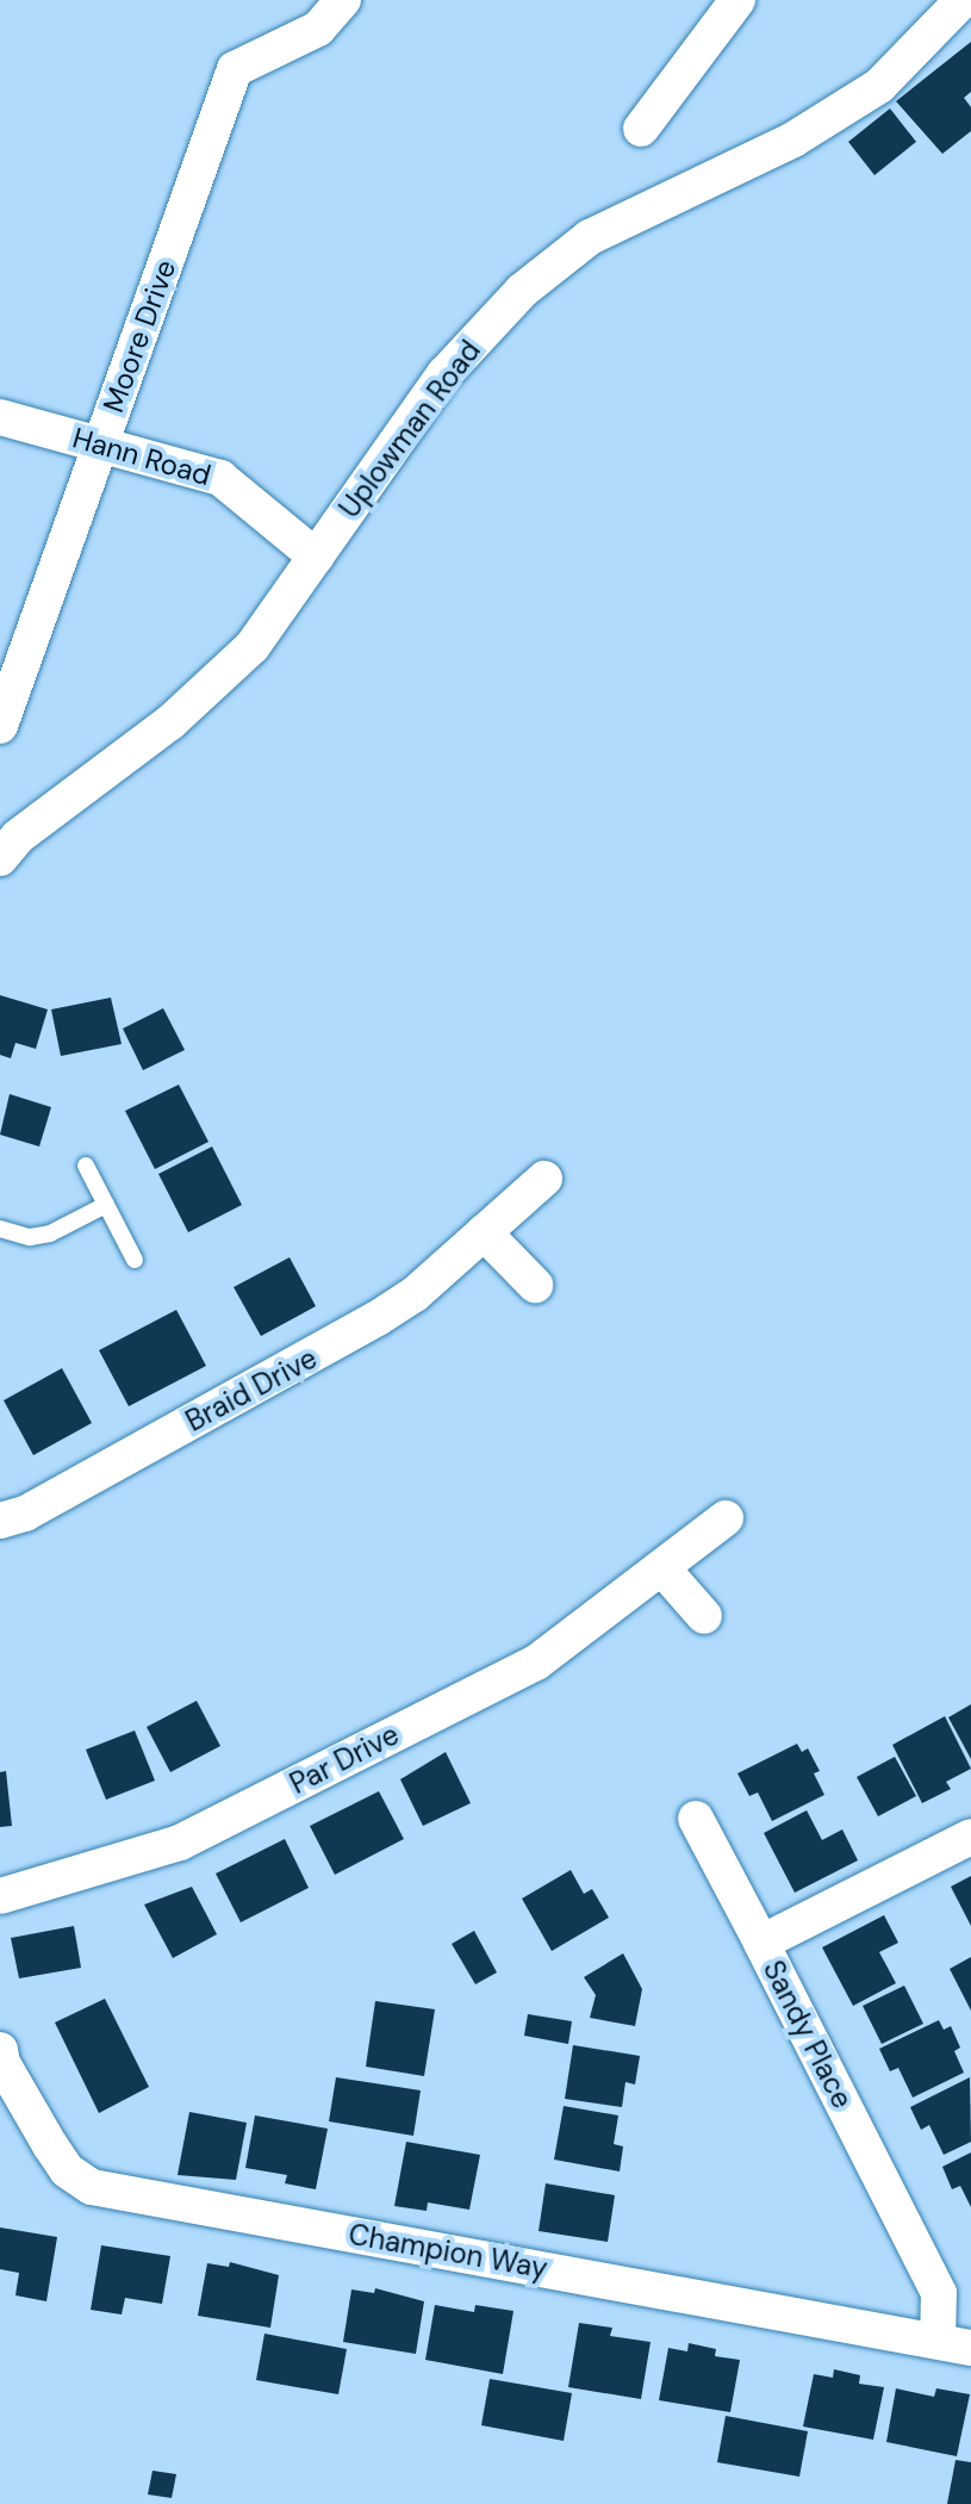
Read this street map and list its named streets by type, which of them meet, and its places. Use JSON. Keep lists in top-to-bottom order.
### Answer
{
  "streets": {
    "street": [
      "Moore Drive",
      "Uplowman Road",
      "Hann Road",
      "Braid Drive",
      "Par Drive",
      "Sandy Place",
      "Champion Way"
    ]
  },
  "crossings": [
    ["Moore Drive", "Hann Road"],
    ["Uplowman Road", "Hann Road"],
    ["Sandy Place", "Champion Way"]
  ]
}
